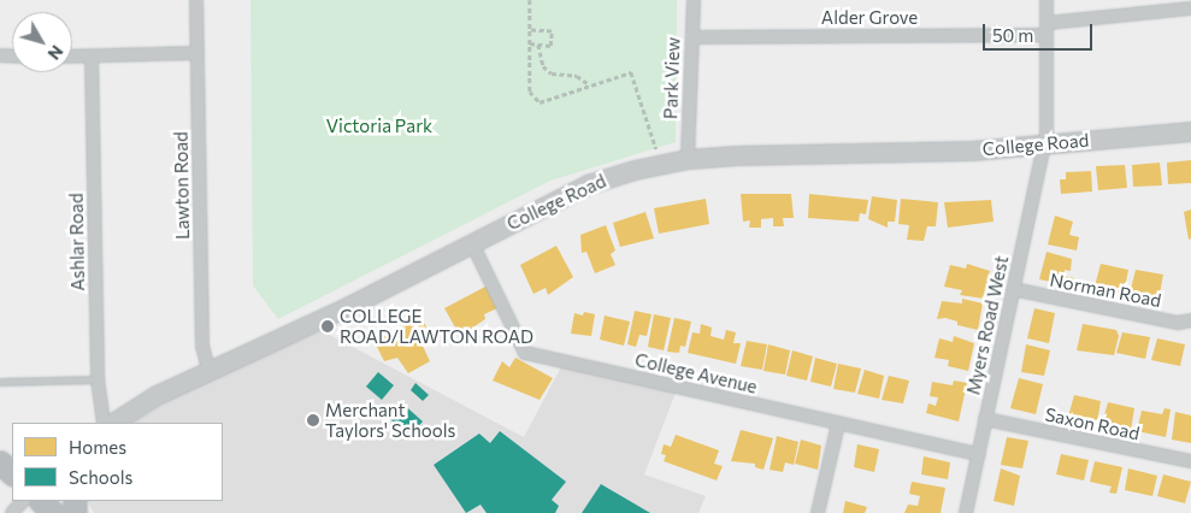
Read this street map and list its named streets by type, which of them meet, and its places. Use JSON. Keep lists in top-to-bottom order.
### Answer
{
  "streets": {
    "street": [
      "Alder Grove",
      "Park View",
      "College Road",
      "Lawton Road",
      "Ashlar Road",
      "Norman Road",
      "Myers Road West",
      "College Avenue",
      "Saxon Road"
    ]
  },
  "crossings": [
    ["Alder Grove", "Park View"],
    ["Alder Grove", "Myers Road West"],
    ["Park View", "College Road"],
    ["College Road", "Lawton Road"],
    ["College Road", "Myers Road West"],
    ["College Road", "College Avenue"],
    ["Norman Road", "Myers Road West"],
    ["Myers Road West", "College Avenue"],
    ["Myers Road West", "Saxon Road"]
  ],
  "parks": ["Victoria Park"],
  "places": ["COLLEGE ROAD/LAWTON ROAD", "Merchant Taylors' Schools"],
  "legend": ["Homes", "Schools"],
  "scale_bar": "50 m",
  "north": "bottom right"
}
